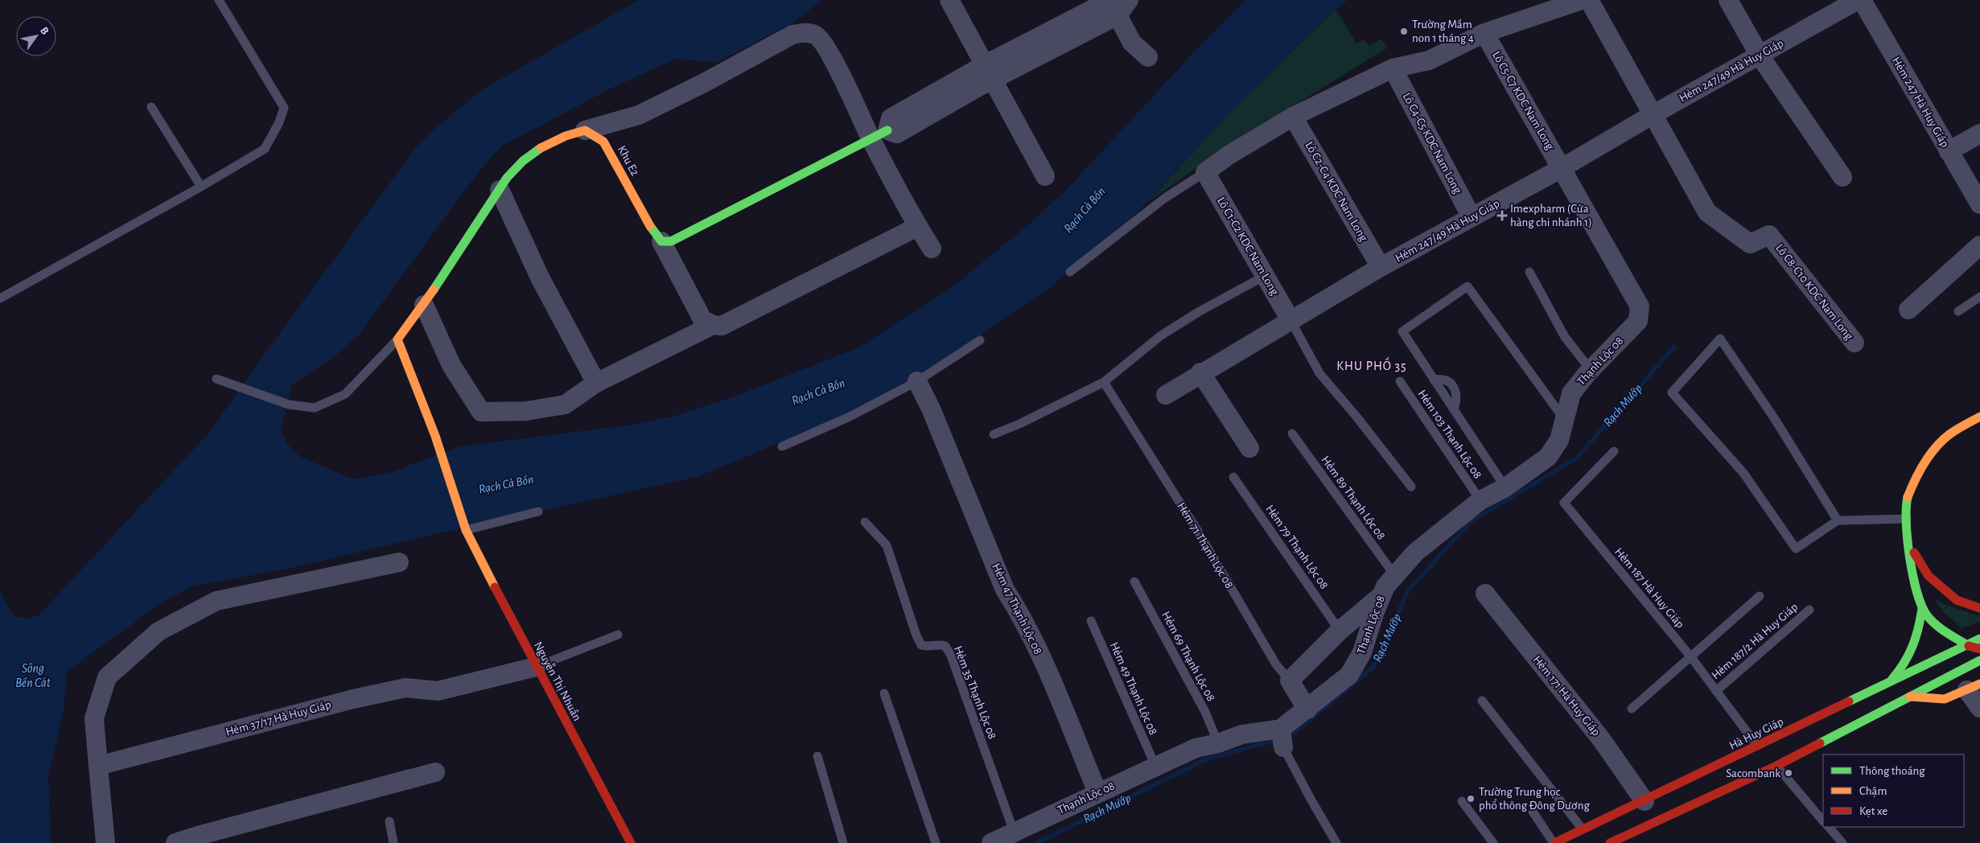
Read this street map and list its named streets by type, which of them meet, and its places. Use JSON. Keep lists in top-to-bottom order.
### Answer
{
  "streets": {
    "main road": ["Khu E2", "Nguyễn Thị Nhuần", "Hà Huy Giáp"],
    "street": [
      "Hẻm 247/49 Hà Huy Giáp",
      "Lô C5-C7 KDC Nam Long",
      "Hẻm 247 Hà Huy Giáp",
      "Lô C4-C5 KDC Nam Long",
      "Lô C2-C4 KDC Nam Long",
      "Lô C1-C2 KDC Nam Long",
      "Lô C8-C10 KDC Nam Long",
      "Thạnh Lộc 08",
      "Hẻm 71 Thạnh Lộc 08",
      "Hẻm 47 Thạnh Lộc 08",
      "Hẻm 171 Hà Huy Giáp",
      "Hẻm 37/17 Hà Huy Giáp"
    ],
    "lane": [
      "Hẻm 103 Thạnh Lộc 08",
      "Hẻm 89 Thạnh Lộc 08",
      "Hẻm 79 Thạnh Lộc 08",
      "Hẻm 187 Hà Huy Giáp",
      "Hẻm 187/2 Hà Huy Giáp",
      "Hẻm 69 Thạnh Lộc 08",
      "Hẻm 49 Thạnh Lộc 08",
      "Hẻm 35 Thạnh Lộc 08"
    ]
  },
  "crossings": [
    ["Hẻm 247/49 Hà Huy Giáp", "Lô C5-C7 KDC Nam Long"],
    ["Hẻm 247/49 Hà Huy Giáp", "Lô C4-C5 KDC Nam Long"],
    ["Hẻm 247/49 Hà Huy Giáp", "Lô C2-C4 KDC Nam Long"],
    ["Hẻm 247/49 Hà Huy Giáp", "Lô C1-C2 KDC Nam Long"],
    ["Hẻm 247/49 Hà Huy Giáp", "Lô C8-C10 KDC Nam Long"],
    ["Lô C5-C7 KDC Nam Long", "Thạnh Lộc 08"],
    ["Thạnh Lộc 08", "Hẻm 103 Thạnh Lộc 08"],
    ["Thạnh Lộc 08", "Hẻm 89 Thạnh Lộc 08"],
    ["Thạnh Lộc 08", "Hẻm 71 Thạnh Lộc 08"],
    ["Thạnh Lộc 08", "Hẻm 47 Thạnh Lộc 08"],
    ["Thạnh Lộc 08", "Hẻm 69 Thạnh Lộc 08"],
    ["Thạnh Lộc 08", "Hẻm 49 Thạnh Lộc 08"],
    ["Thạnh Lộc 08", "Hẻm 35 Thạnh Lộc 08"],
    ["Hẻm 187 Hà Huy Giáp", "Hẻm 187/2 Hà Huy Giáp"],
    ["Hẻm 187 Hà Huy Giáp", "Hà Huy Giáp"],
    ["Nguyễn Thị Nhuần", "Hẻm 37/17 Hà Huy Giáp"],
    ["Hẻm 171 Hà Huy Giáp", "Hà Huy Giáp"]
  ],
  "districts": ["KHU PHỐ 35"],
  "water": ["Rạch Cả Bốn", "Rạch Mướp", "Sông Bến Cát"],
  "places": {
    "other": ["Trường Mầm non 1 tháng 4", "Sacombank", "Trường Trung học phổ thông Đông Dương"],
    "health": ["Imexpharm (Cửa hàng chi nhánh 1)"]
  },
  "legend": ["Thông thoáng", "Chậm", "Kẹt xe"],
  "north": "top right"
}
